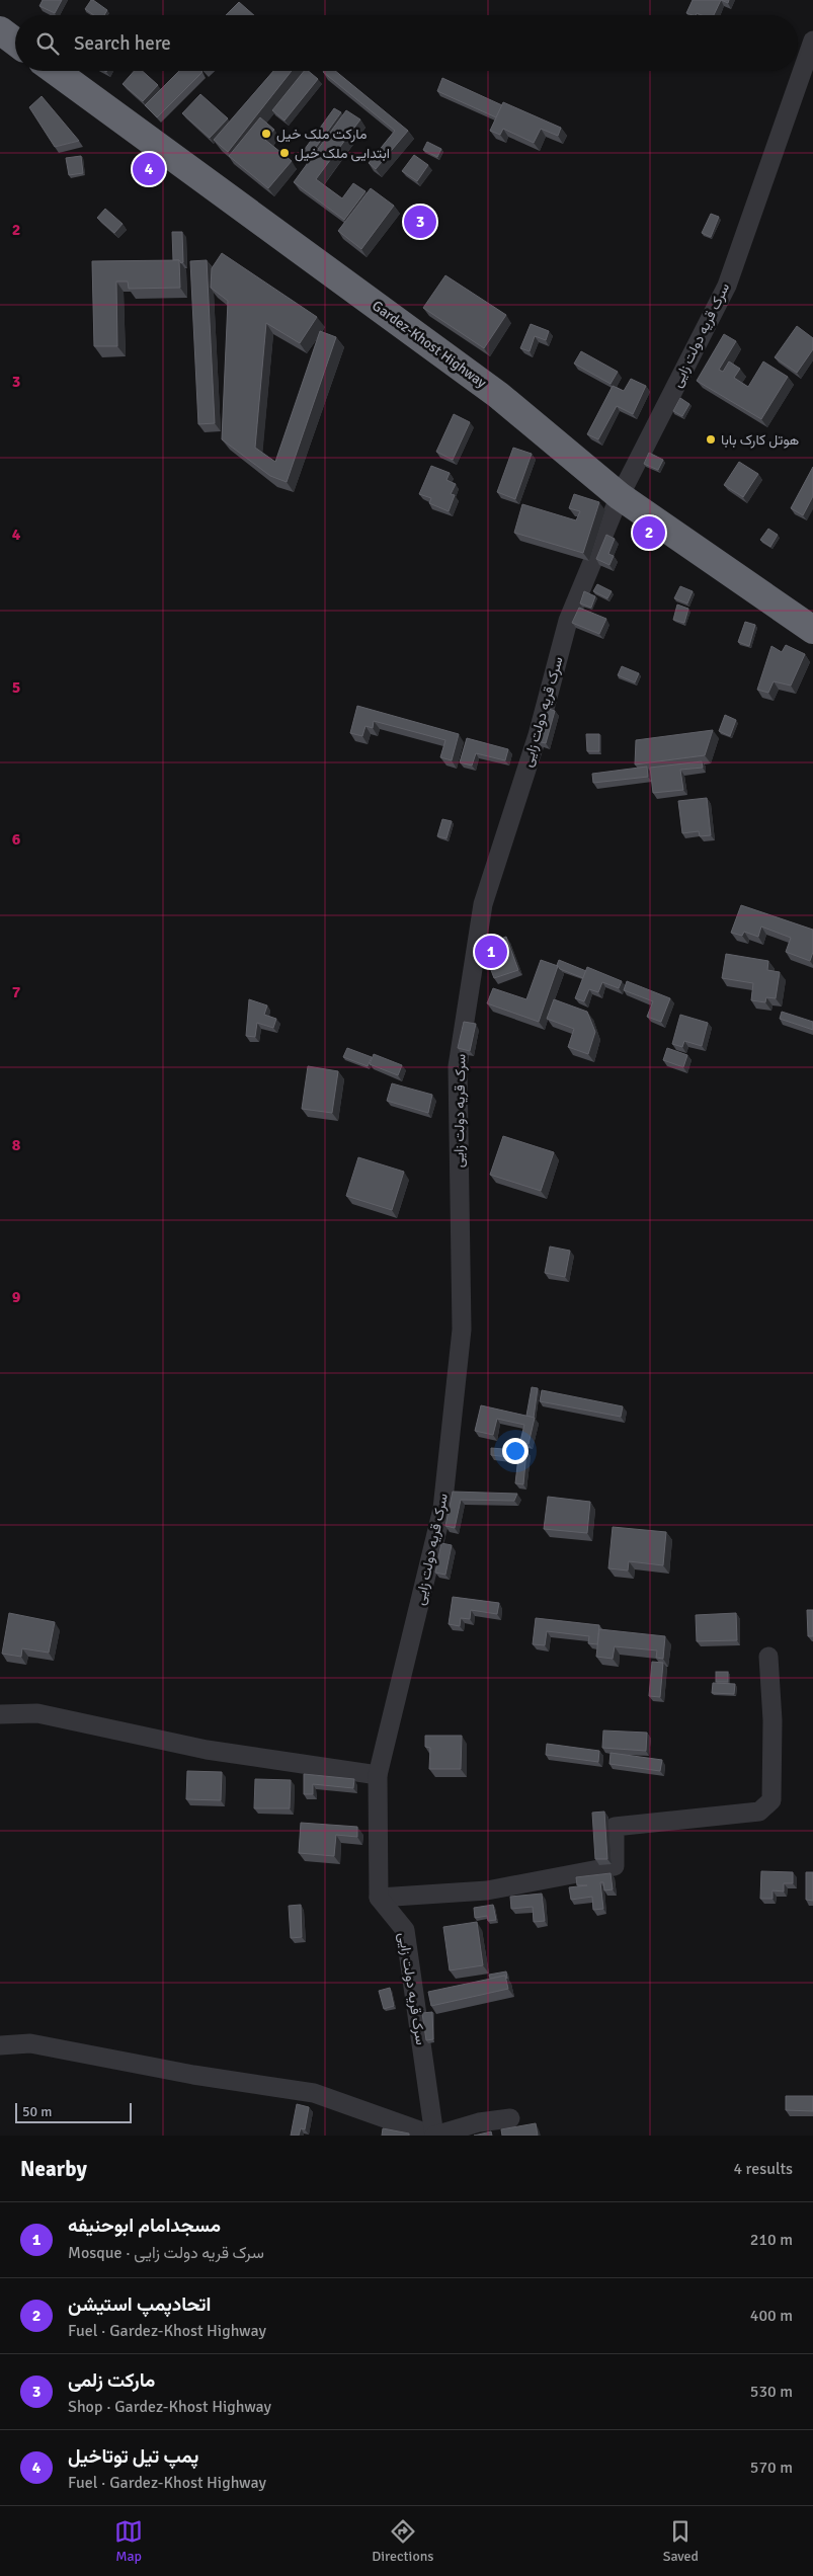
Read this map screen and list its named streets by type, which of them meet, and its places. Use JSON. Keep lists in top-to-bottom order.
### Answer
{
  "streets": {
    "highway": ["Gardez-Khost Highway"],
    "street": ["سرک قریه دولت زایی"]
  },
  "crossings": [
    ["سرک قریه دولت زایی", "Gardez-Khost Highway"]
  ],
  "places": ["مارکت ملک خیل", "ابتدایی ملک خیل", "هوتل کارک بابا"],
  "scale_bar": "50 m",
  "page": {
    "search": "Search here",
    "pins": [
      "4",
      "3",
      "2",
      "1"
    ],
    "scale": "50 m",
    "heading": ["Nearby", "4 results"],
    "list": [
      {
        "mark": "1",
        "name": "مسجدامام ابوحنیفه",
        "note": "Mosque · سرک قریه دولت زایی",
        "value": "210 m"
      },
      {
        "mark": "2",
        "name": "اتحادپمپ استیشن",
        "note": "Fuel · Gardez-Khost Highway",
        "value": "400 m"
      },
      {
        "mark": "3",
        "name": "مارکت زلمی",
        "note": "Shop · Gardez-Khost Highway",
        "value": "530 m"
      },
      {
        "mark": "4",
        "name": "پمپ تیل توتاخیل",
        "note": "Fuel · Gardez-Khost Highway",
        "value": "570 m"
      }
    ],
    "nav": ["Map", "Directions", "Saved"]
  },
  "grid": {
    "rows": [
      "2",
      "3",
      "4",
      "5",
      "6",
      "7",
      "8",
      "9"
    ]
  }
}
